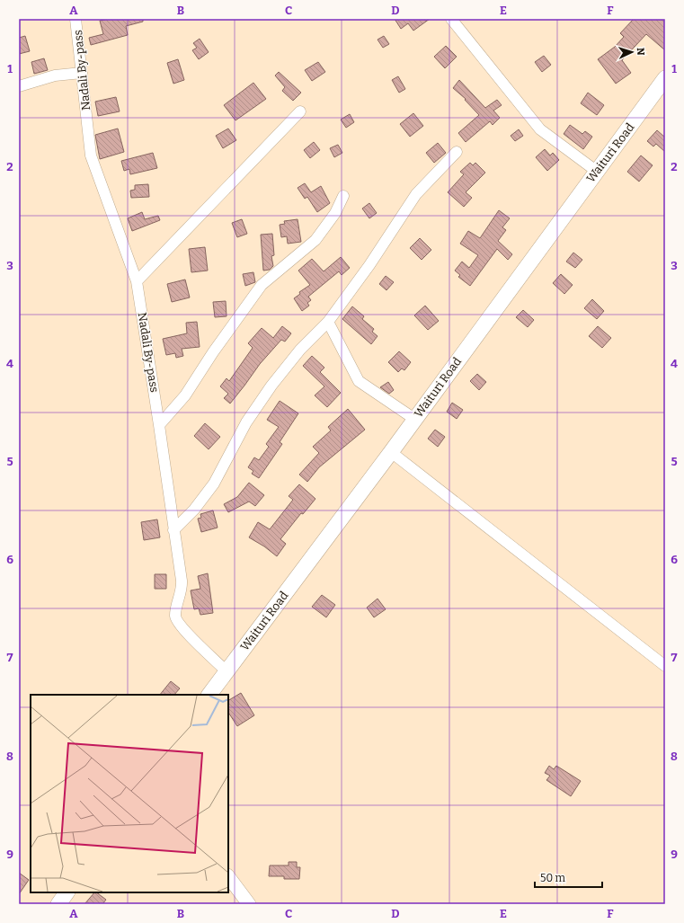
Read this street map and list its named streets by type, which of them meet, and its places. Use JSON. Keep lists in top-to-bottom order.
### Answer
{
  "streets": {
    "main road": ["Waituri Road"],
    "street": ["Nadali By-pass"]
  },
  "crossings": [
    ["Nadali By-pass", "Waituri Road"]
  ],
  "scale_bar": "50 m",
  "north": "right",
  "grid": {
    "columns": [
      "A",
      "B",
      "C",
      "D",
      "E",
      "F"
    ],
    "rows": [
      "1",
      "2",
      "3",
      "4",
      "5",
      "6",
      "7",
      "8",
      "9"
    ]
  }
}
